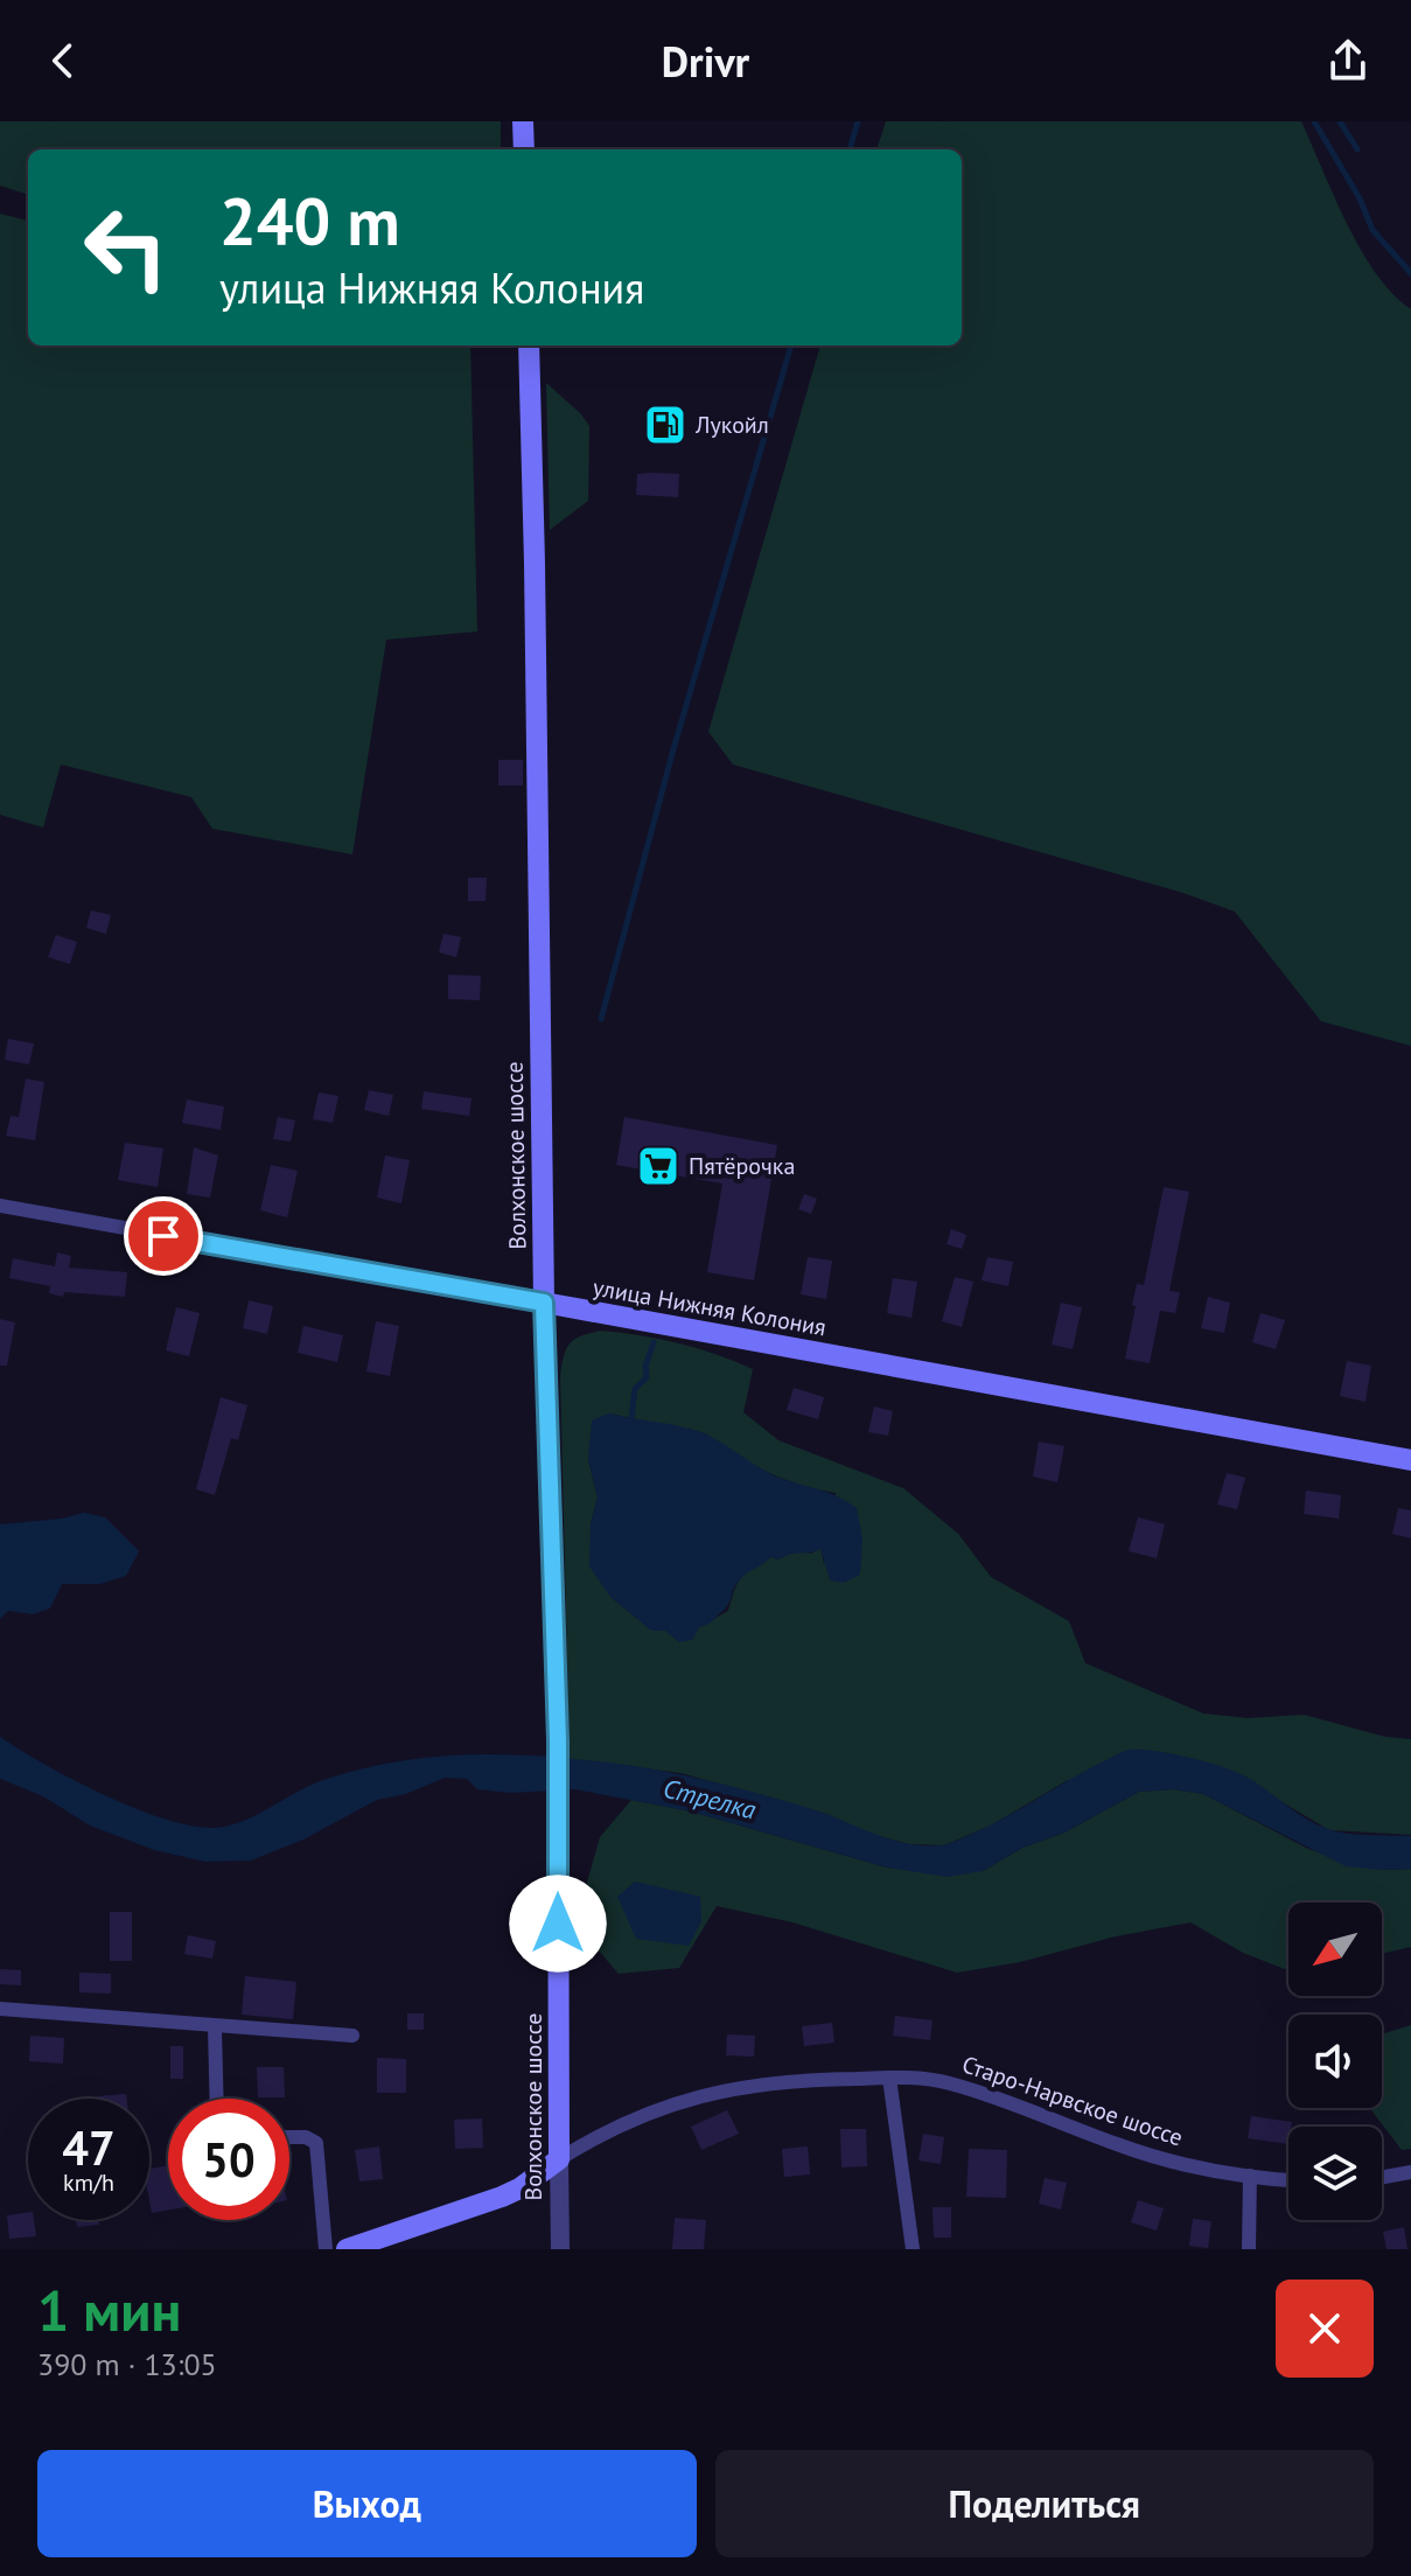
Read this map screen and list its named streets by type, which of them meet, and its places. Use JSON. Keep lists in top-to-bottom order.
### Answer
{
  "streets": {
    "main road": ["Волхонское шоссе", "улица Нижняя Колония"],
    "street": ["Старо-Нарвское шоссе"]
  },
  "crossings": [
    ["Волхонское шоссе", "улица Нижняя Колония"],
    ["Волхонское шоссе", "Старо-Нарвское шоссе"]
  ],
  "water": ["Стрелка"],
  "places": {
    "fuel station": ["Лукойл"],
    "supermarket": ["Пятёрочка"]
  },
  "north": "bottom left",
  "page": {
    "header": "Drivr",
    "turn": ["240 m", "улица Нижняя Колония"],
    "speed": "47 km/h",
    "limit": "50",
    "heading": ["1 мин", "390 m · 13:05"],
    "buttons": ["Выход", "Поделиться"]
  }
}
